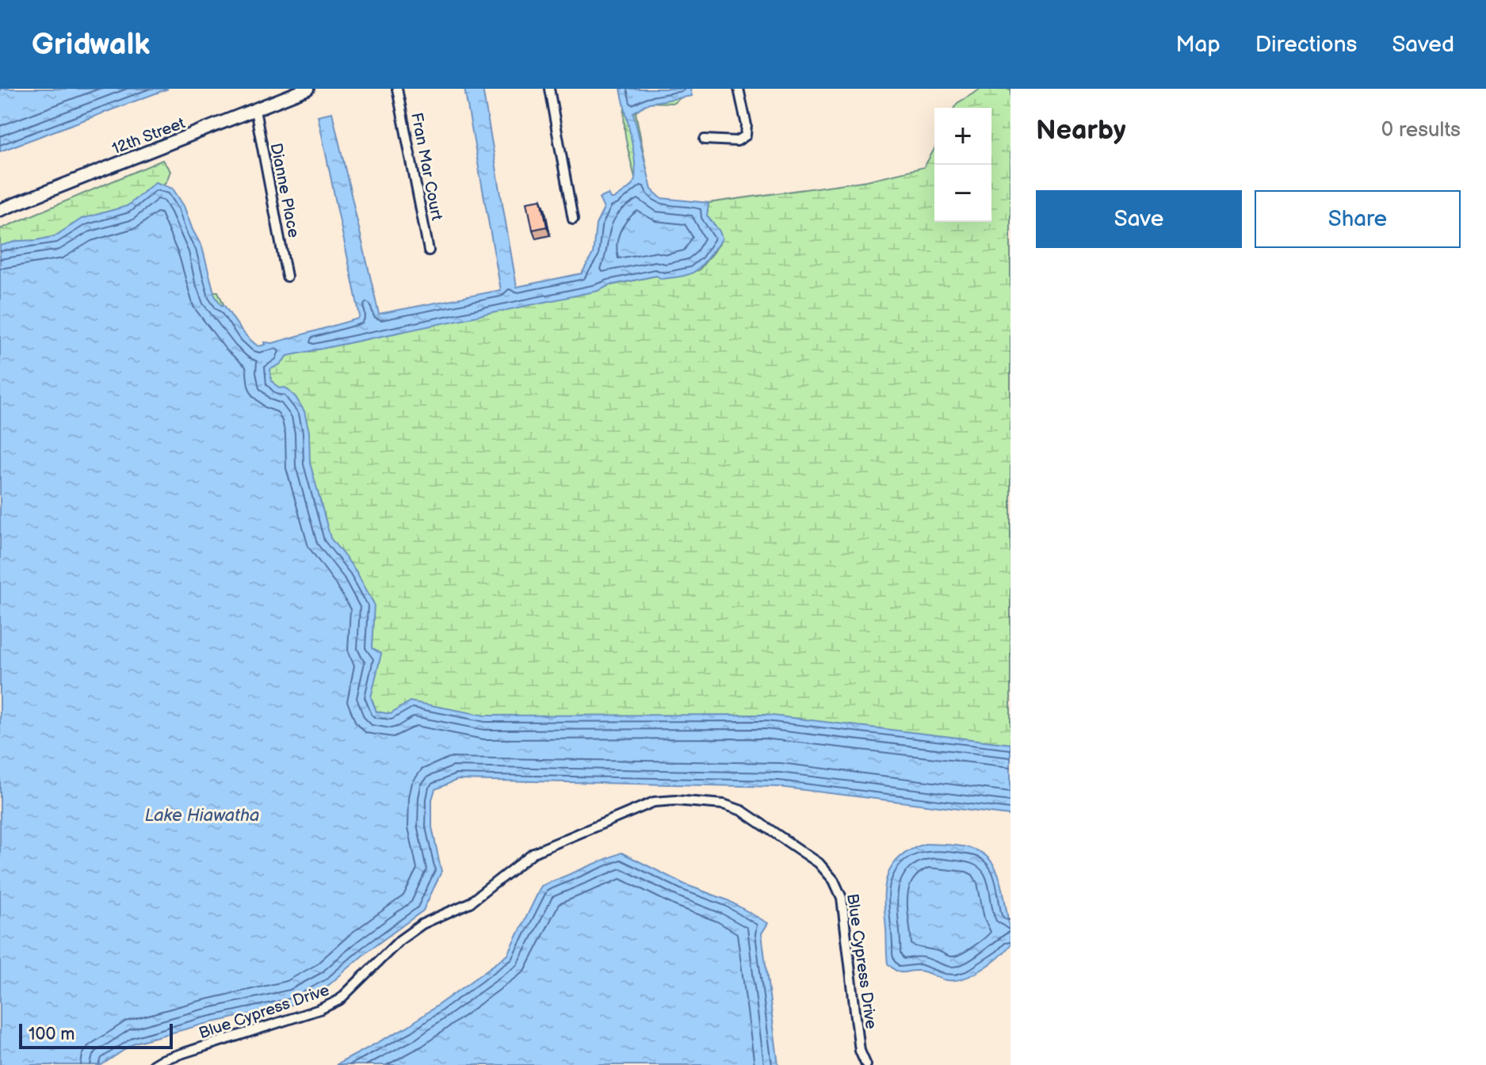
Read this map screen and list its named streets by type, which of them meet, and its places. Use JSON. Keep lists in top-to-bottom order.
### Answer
{
  "streets": {
    "main road": ["12th Street"],
    "street": ["Fran Mar Court", "Dianne Place", "Blue Cypress Drive"]
  },
  "crossings": [
    ["12th Street", "Dianne Place"]
  ],
  "water": ["Lake Hiawatha"],
  "scale_bar": "100 m",
  "page": {
    "header": "Gridwalk",
    "nav": ["Map", "Directions", "Saved"],
    "heading": ["Nearby", "0 results"],
    "map_buttons": ["+", "−"],
    "buttons": ["Save", "Share"],
    "scale": "100 m"
  }
}
